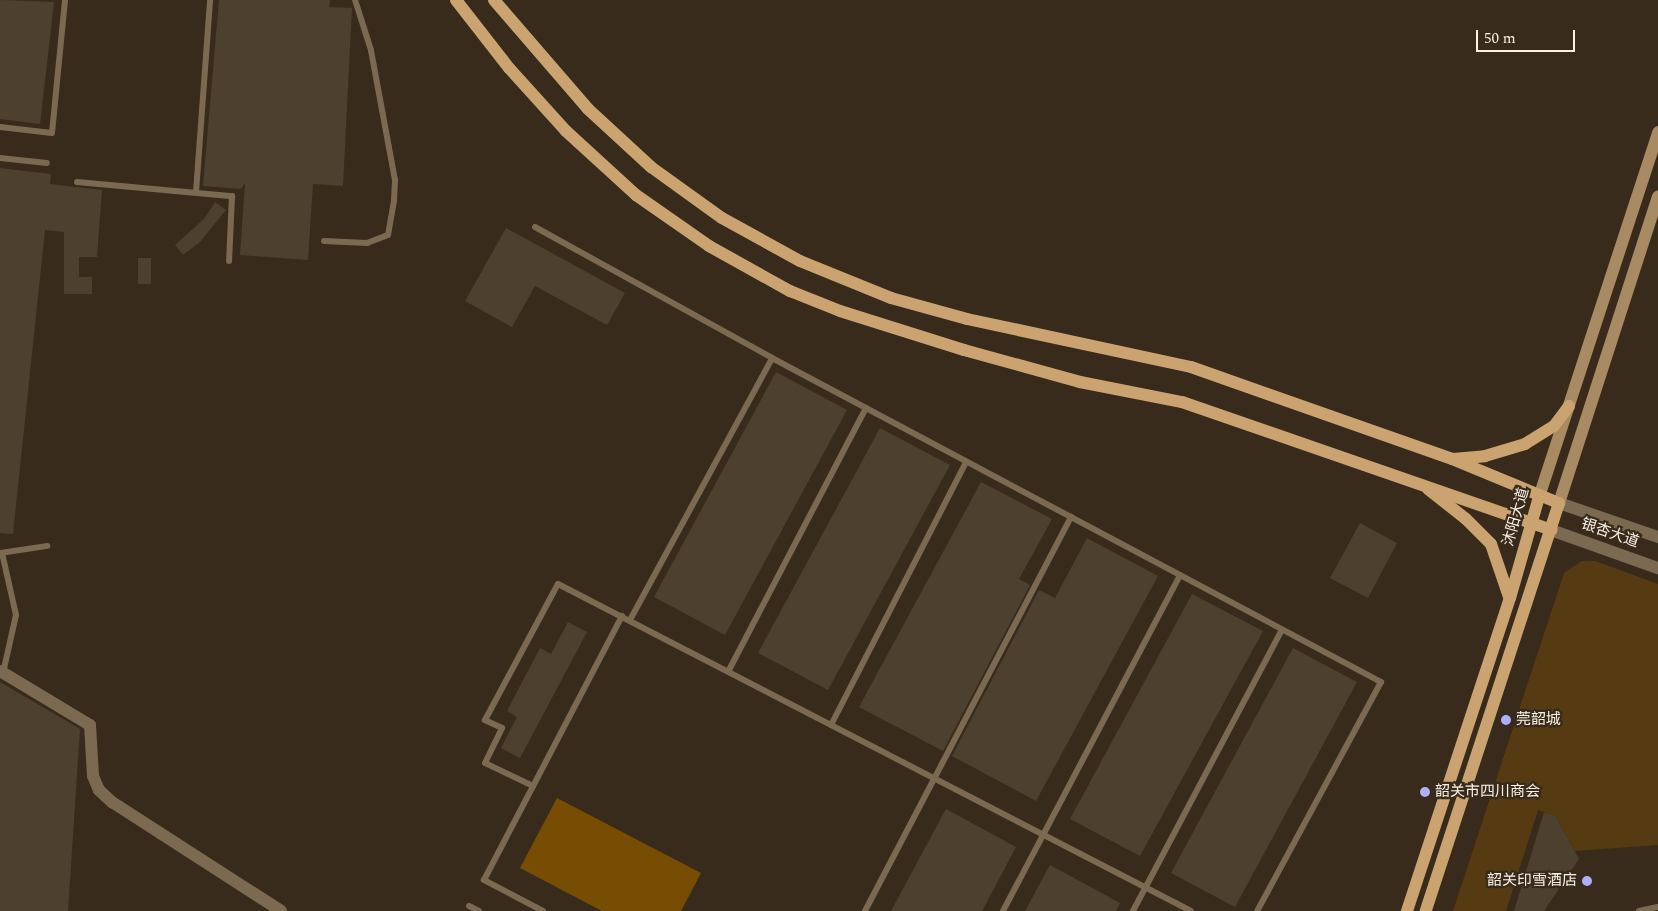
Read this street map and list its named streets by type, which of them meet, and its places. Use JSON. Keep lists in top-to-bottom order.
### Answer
{
  "streets": {
    "main road": ["沐阳大道"],
    "street": ["银杏大道"]
  },
  "places": ["莞韶城", "韶关市四川商会", "韶关印雪酒店"],
  "scale_bar": "50 m"
}
